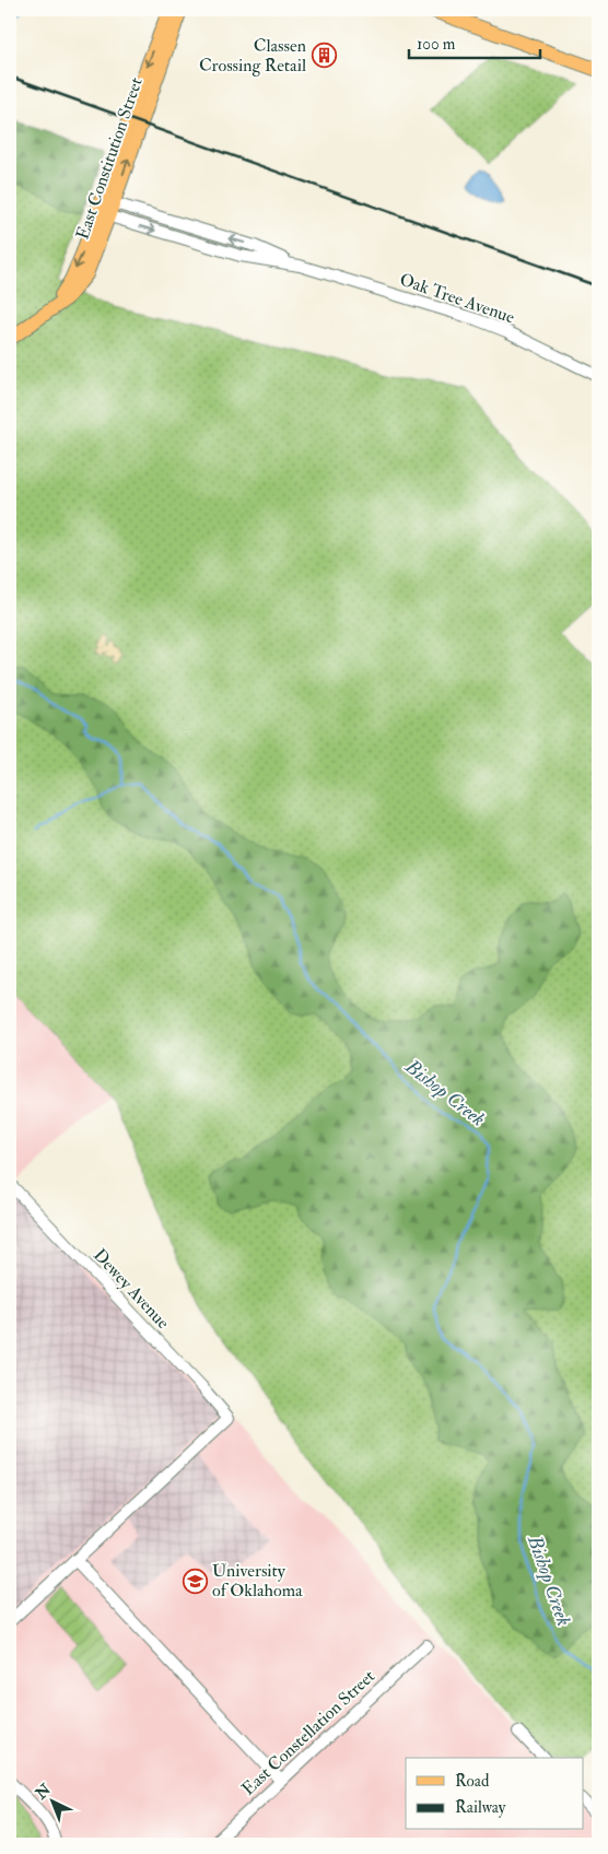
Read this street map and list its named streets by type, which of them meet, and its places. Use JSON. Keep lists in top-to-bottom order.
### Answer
{
  "streets": {
    "main road": ["East Constitution Street"],
    "street": ["Oak Tree Avenue", "Dewey Avenue", "East Constellation Street"]
  },
  "crossings": [
    ["East Constitution Street", "Oak Tree Avenue"]
  ],
  "water": ["Bishop Creek"],
  "places": {
    "building": ["Classen Crossing Retail"],
    "school or university": ["University of Oklahoma"]
  },
  "legend": ["Road", "Railway"],
  "scale_bar": "100 m",
  "north": "top left"
}
